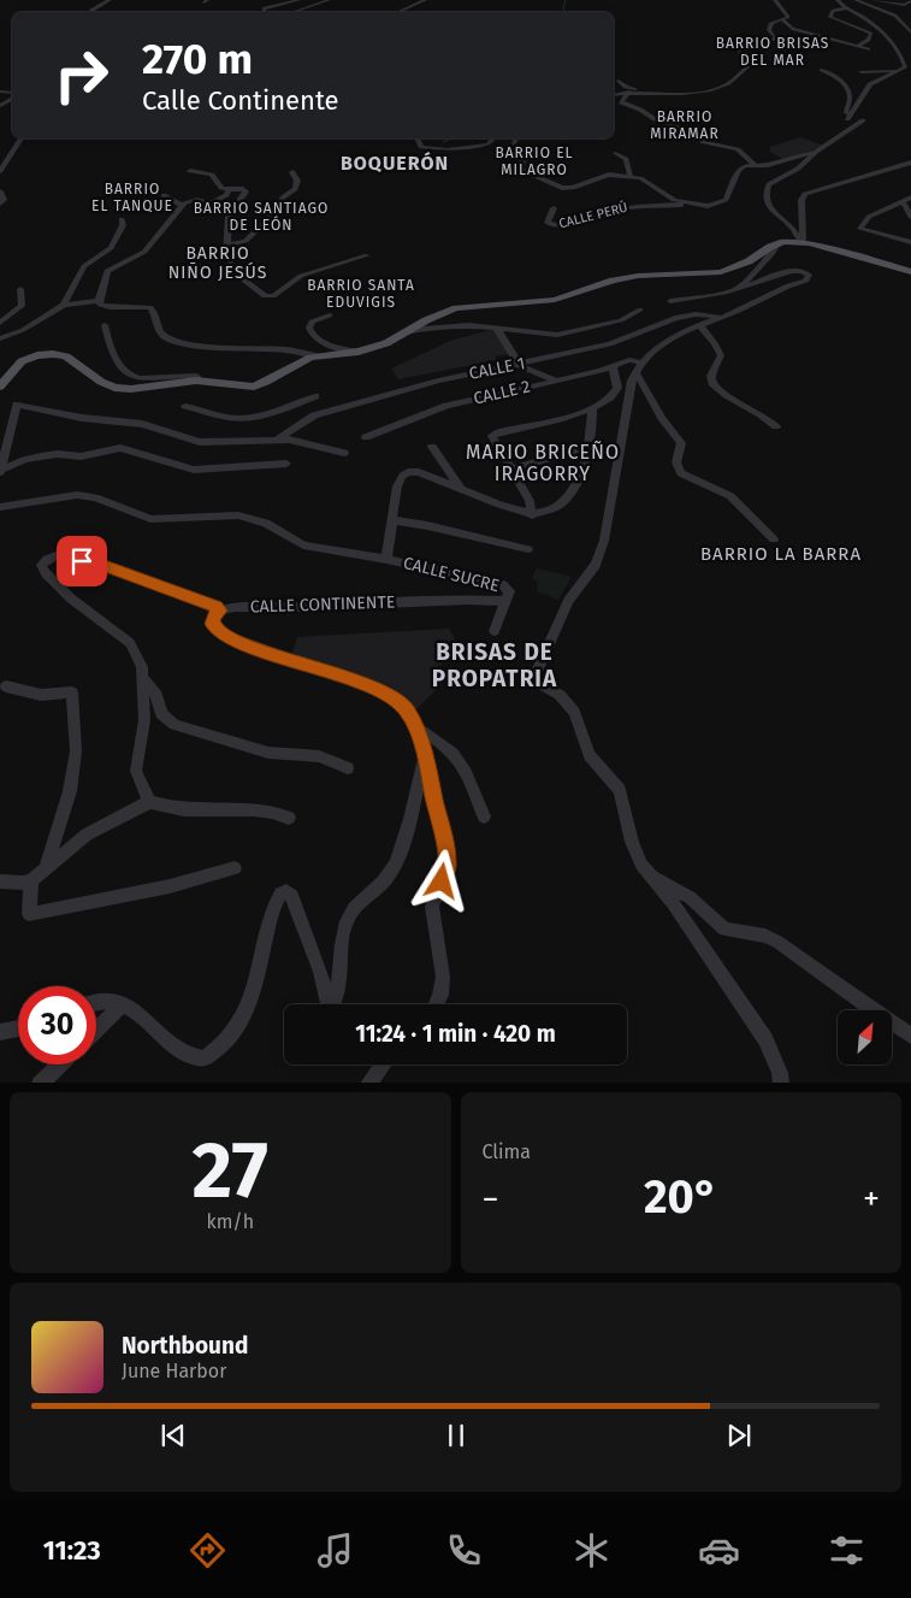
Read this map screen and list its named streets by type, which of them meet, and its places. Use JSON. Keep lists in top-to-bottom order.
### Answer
{
  "streets": {
    "street": [
      "CALLE PERÚ",
      "CALLE 1",
      "CALLE 2",
      "CALLE SUCRE",
      "CALLE CONTINENTE"
    ]
  },
  "crossings": [
    ["CALLE SUCRE", "CALLE CONTINENTE"]
  ],
  "districts": [
    "BARRIO BRISAS DEL MAR",
    "BARRIO MIRAMAR",
    "BARRIO EL MILAGRO",
    "BOQUERÓN",
    "BARRIO EL TANQUE",
    "BARRIO SANTIAGO DE LEÓN",
    "BARRIO NIÑO JESÚS",
    "BARRIO SANTA EDUVIGIS",
    "MARIO BRICEÑO IRAGORRY",
    "BARRIO LA BARRA",
    "BRISAS DE PROPATRIA"
  ],
  "north": "top right",
  "page": {
    "turn": ["270 m", "Calle Continente"],
    "limit": "30",
    "trip": "11:24 · 1 min · 420 m",
    "tile": [
      ["27", "km/h"],
      "Clima"
    ],
    "heat": ["−", "20°", "+"],
    "song": ["Northbound", "June Harbor"],
    "tabs": "11:23"
  }
}
